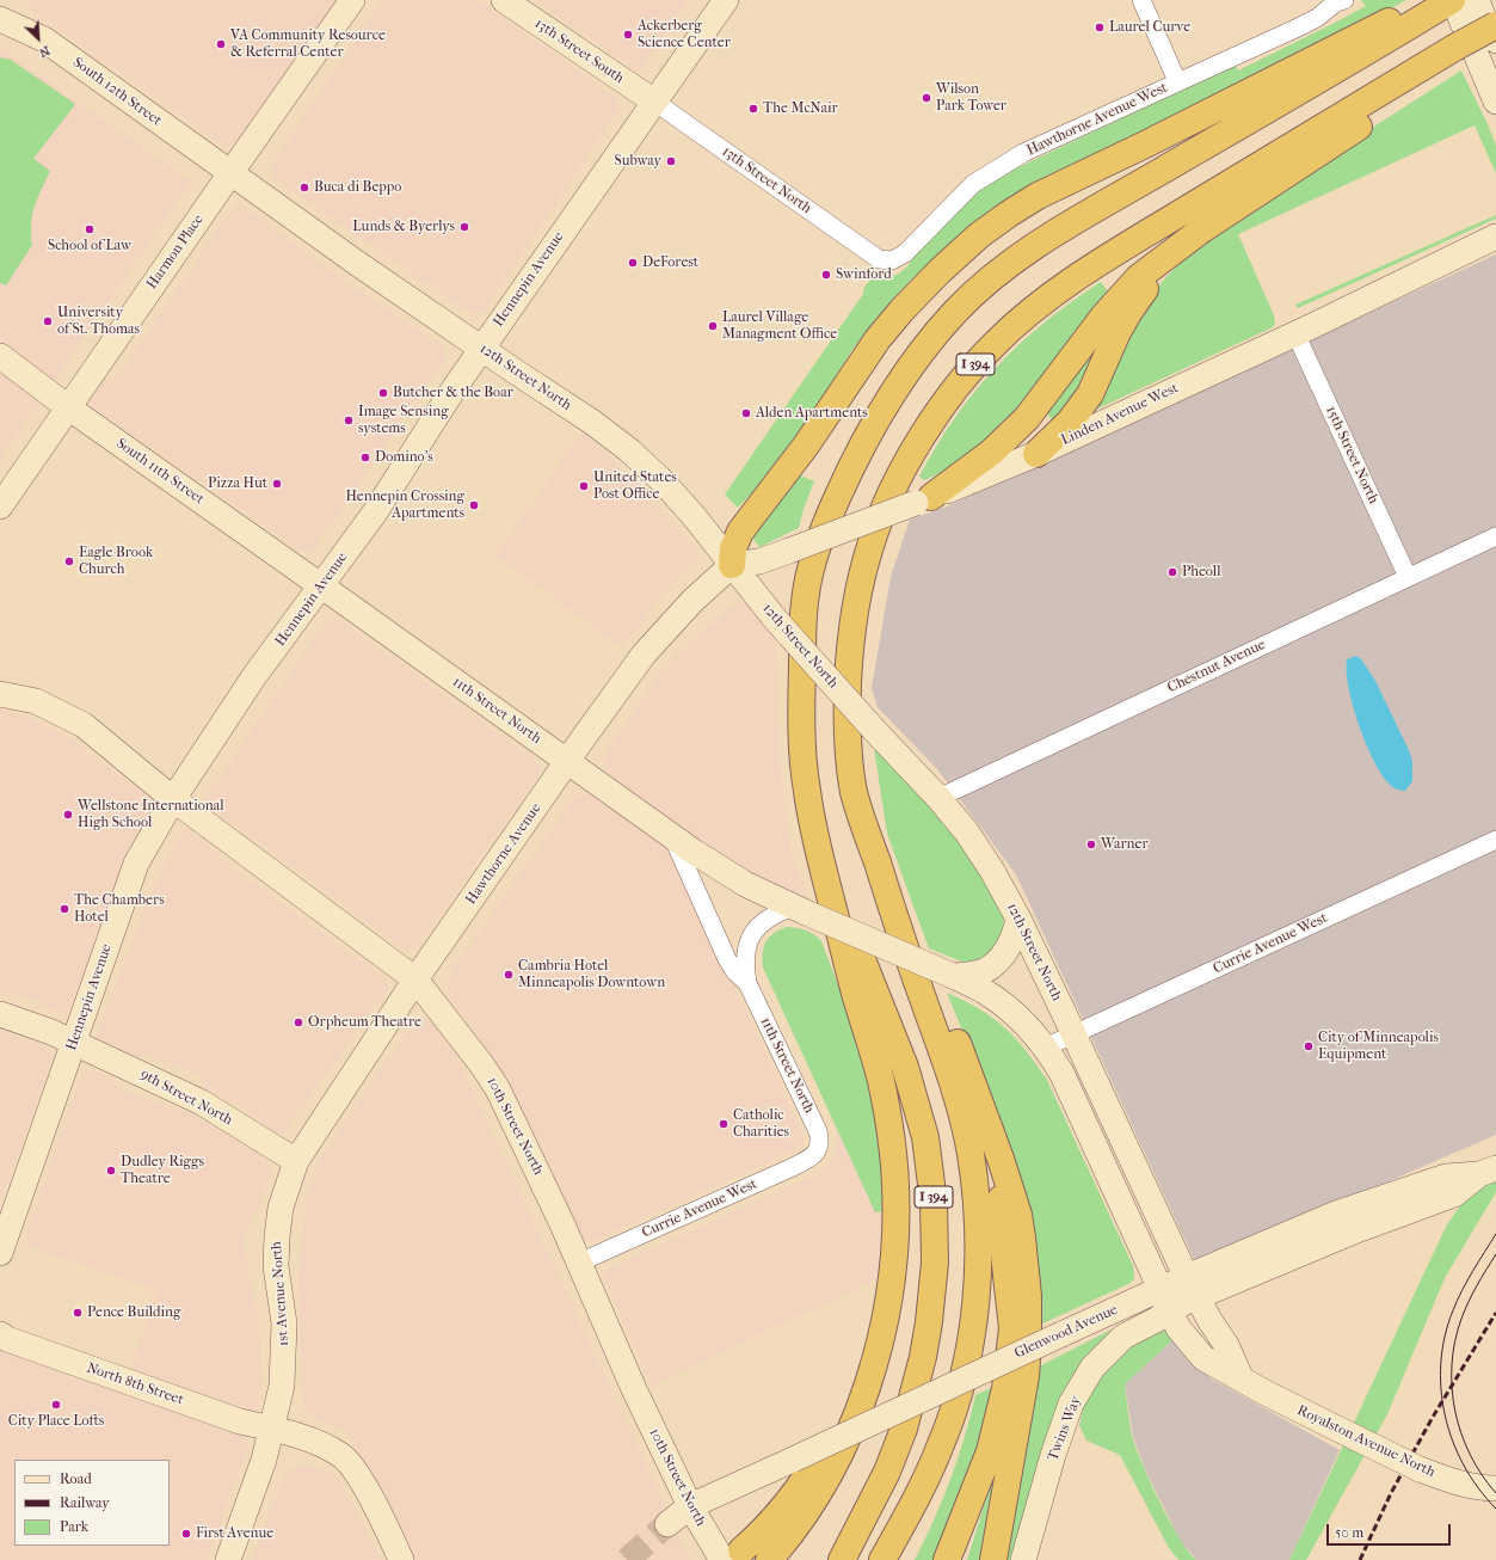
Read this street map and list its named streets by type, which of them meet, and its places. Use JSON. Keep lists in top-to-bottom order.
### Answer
{
  "streets": {
    "highway": ["I 394"],
    "street": [
      "13th Street South",
      "South 12th Street",
      "Hawthorne Avenue West",
      "13th Street North",
      "Harmon Place",
      "Hennepin Avenue",
      "12th Street North",
      "Linden Avenue West",
      "15th Street North",
      "South 11th Street",
      "Chestnut Avenue",
      "11th Street North",
      "Hawthorne Avenue",
      "Currie Avenue West",
      "9th Street North",
      "10th Street North",
      "1st Avenue North",
      "Glenwood Avenue",
      "North 8th Street",
      "Twins Way",
      "Royalston Avenue North"
    ]
  },
  "crossings": [
    ["13th Street South", "13th Street North"],
    ["13th Street South", "Hennepin Avenue"],
    ["South 12th Street", "Harmon Place"],
    ["South 12th Street", "12th Street North"],
    ["Hawthorne Avenue West", "13th Street North"],
    ["13th Street North", "Hennepin Avenue"],
    ["Harmon Place", "12th Street North"],
    ["Harmon Place", "South 11th Street"],
    ["Hennepin Avenue", "12th Street North"],
    ["Hennepin Avenue", "South 11th Street"],
    ["Hennepin Avenue", "11th Street North"],
    ["Hennepin Avenue", "9th Street North"],
    ["Hennepin Avenue", "10th Street North"],
    ["12th Street North", "Linden Avenue West"],
    ["12th Street North", "Chestnut Avenue"],
    ["12th Street North", "Hawthorne Avenue"],
    ["12th Street North", "Currie Avenue West"],
    ["12th Street North", "Twins Way"],
    ["Linden Avenue West", "15th Street North"],
    ["Linden Avenue West", "Hawthorne Avenue"],
    ["15th Street North", "Chestnut Avenue"],
    ["South 11th Street", "11th Street North"],
    ["11th Street North", "Hawthorne Avenue"],
    ["11th Street North", "Currie Avenue West"],
    ["Hawthorne Avenue", "9th Street North"],
    ["Hawthorne Avenue", "10th Street North"],
    ["Hawthorne Avenue", "1st Avenue North"],
    ["Currie Avenue West", "10th Street North"],
    ["9th Street North", "1st Avenue North"],
    ["10th Street North", "Glenwood Avenue"],
    ["1st Avenue North", "North 8th Street"],
    ["Glenwood Avenue", "Twins Way"],
    ["Glenwood Avenue", "Royalston Avenue North"],
    ["Twins Way", "Royalston Avenue North"]
  ],
  "places": [
    "Laurel Curve",
    "Ackerberg Science Center",
    "VA Community Resource & Referral Center",
    "Wilson Park Tower",
    "The McNair",
    "Subway",
    "Buca di Beppo",
    "Lunds & Byerlys",
    "School of Law",
    "DeForest",
    "Swinford",
    "University of St. Thomas",
    "Laurel Village Managment Office",
    "Butcher & the Boar",
    "Alden Apartments",
    "Image Sensing systems",
    "Domino's",
    "Pizza Hut",
    "United States Post Office",
    "Hennepin Crossing Apartments",
    "Eagle Brook Church",
    "Pheoll",
    "Wellstone International High School",
    "Warner",
    "The Chambers Hotel",
    "Cambria Hotel Minneapolis Downtown",
    "Orpheum Theatre",
    "City of Minneapolis Equipment",
    "Catholic Charities",
    "Dudley Riggs Theatre",
    "Pence Building",
    "City Place Lofts",
    "First Avenue"
  ],
  "legend": ["Road", "Railway", "Park"],
  "scale_bar": "50 m",
  "north": "bottom right"
}
